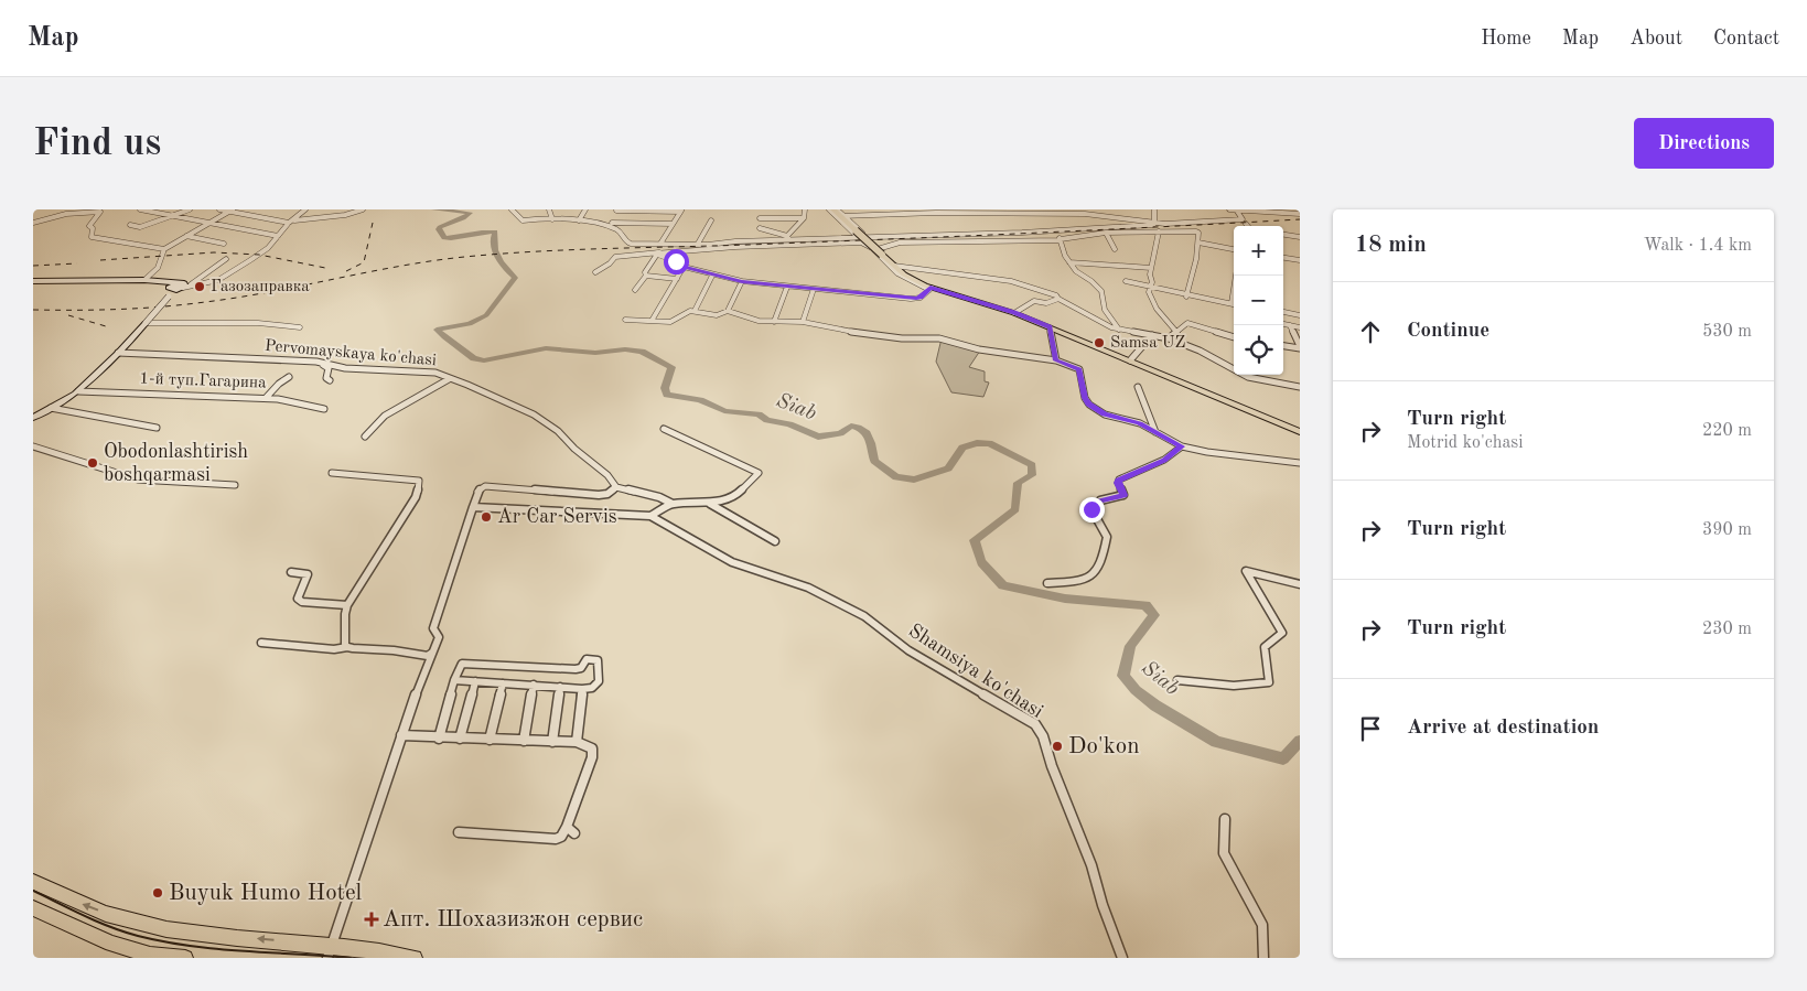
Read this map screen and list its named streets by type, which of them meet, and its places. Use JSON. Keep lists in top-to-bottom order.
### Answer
{
  "streets": {
    "street": ["Pervomayskaya ko'chasi", "1-й туп.Гагарина", "Shamsiya ko'chasi"]
  },
  "water": ["Siab"],
  "places": {
    "other": [
      "Газозаправка",
      "Samsa UZ",
      "Obodonlashtirish boshqarmasi",
      "Ar Car Servis",
      "Do'kon",
      "Buyuk Humo Hotel"
    ],
    "health": ["Апт. Шохазизжон сервис"]
  },
  "page": {
    "header": "Map",
    "nav": [
      "Home",
      "Map",
      "About",
      "Contact"
    ],
    "buttons": "Directions",
    "title": "Find us",
    "heading": ["18 min", "Walk · 1.4 km"],
    "map_buttons": ["+", "−"],
    "list": [
      ["Continue", "530 m"],
      ["Turn right", "Motrid ko'chasi", "220 m"],
      ["Turn right", "390 m"],
      ["Turn right", "230 m"],
      "Arrive at destination"
    ]
  }
}
